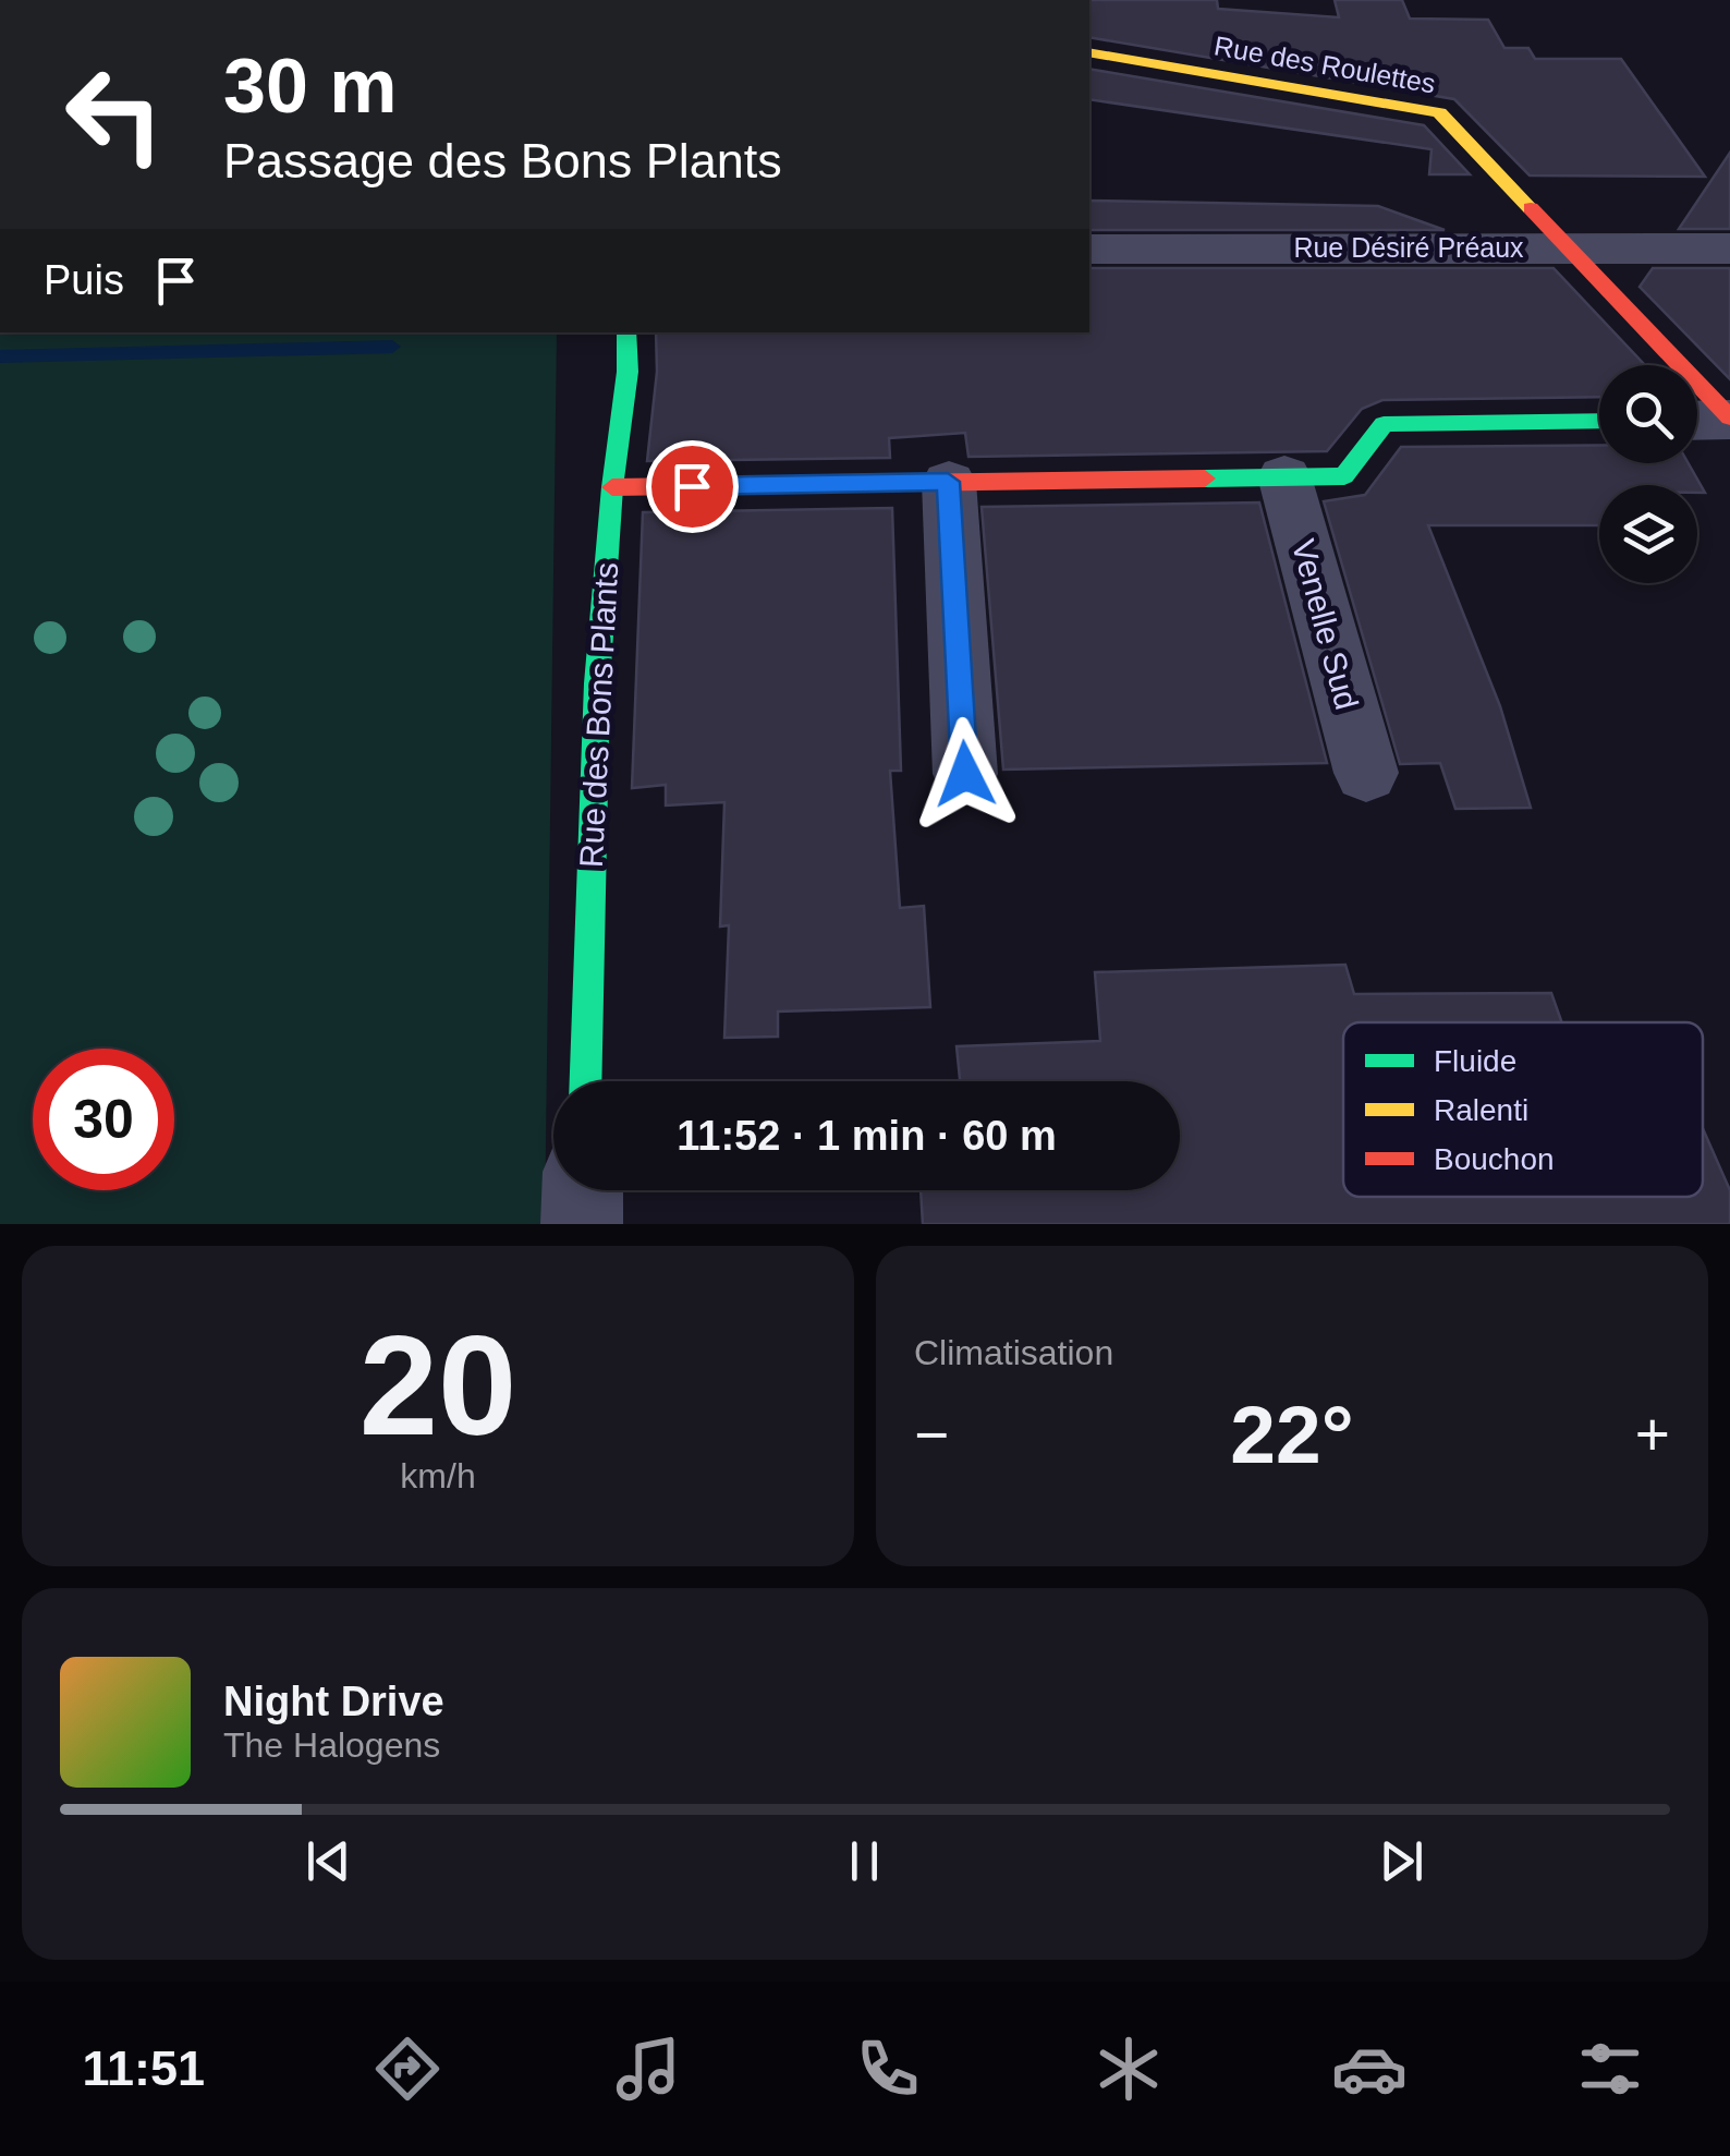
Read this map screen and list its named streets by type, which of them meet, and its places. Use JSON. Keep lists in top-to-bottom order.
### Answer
{
  "streets": {
    "street": [
      "Rue des Roulettes",
      "Rue Désiré Préaux",
      "Venelle Sud",
      "Rue des Bons Plants"
    ]
  },
  "crossings": [
    ["Rue des Roulettes", "Rue Désiré Préaux"]
  ],
  "legend": ["Fluide", "Ralenti", "Bouchon"],
  "page": {
    "turn": ["30 m", "Passage des Bons Plants"],
    "then": "Puis",
    "limit": "30",
    "trip": "11:52 · 1 min · 60 m",
    "tile": [
      ["20", "km/h"],
      "Climatisation"
    ],
    "heat": ["−", "22°", "+"],
    "song": ["Night Drive", "The Halogens"],
    "tabs": "11:51"
  }
}
